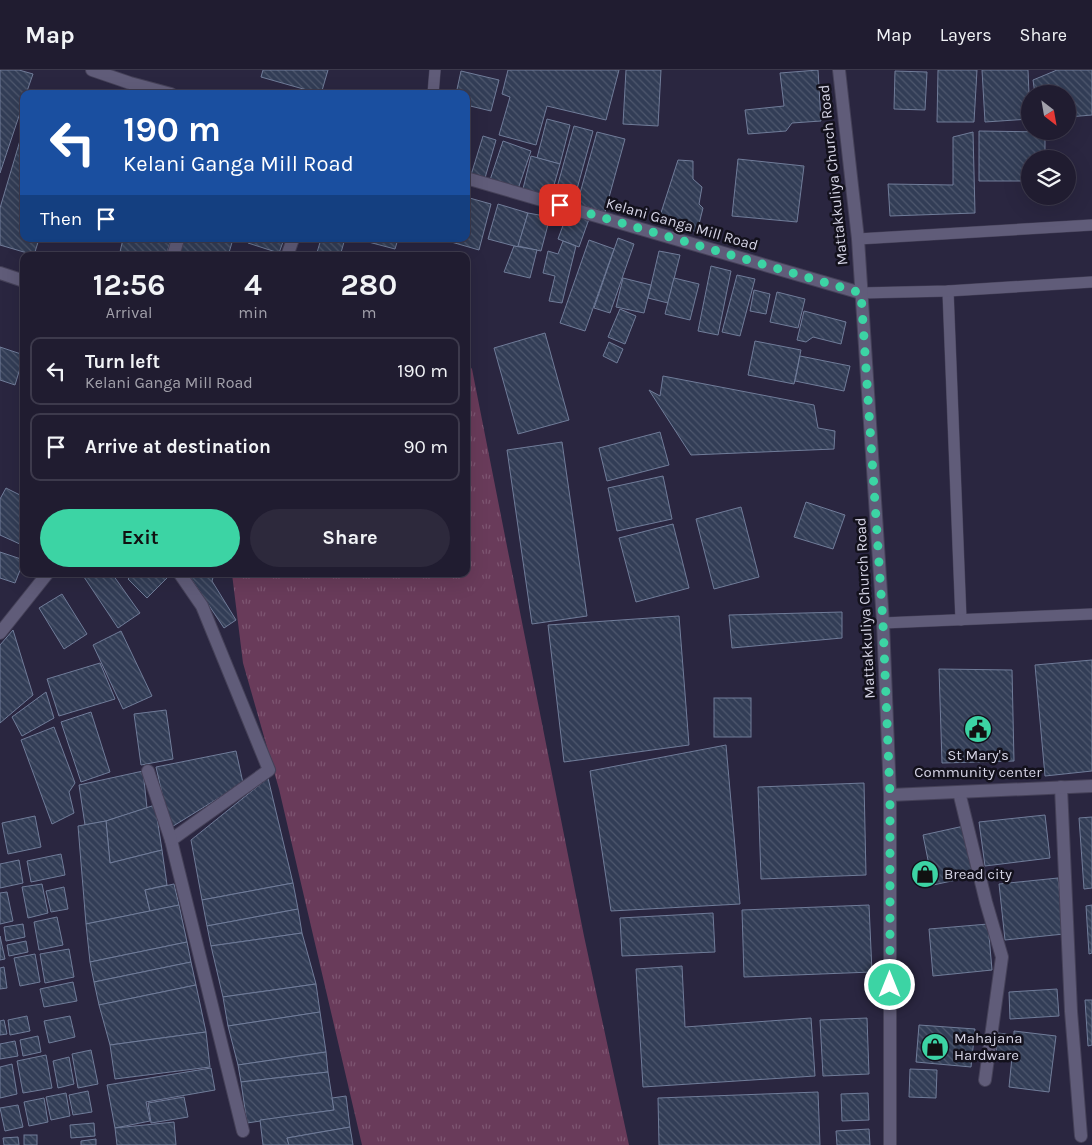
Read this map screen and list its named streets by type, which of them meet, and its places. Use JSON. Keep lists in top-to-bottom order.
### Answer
{
  "streets": {
    "street": ["Mattakkuliya Church Road", "Kelani Ganga Mill Road"]
  },
  "crossings": [
    ["Mattakkuliya Church Road", "Kelani Ganga Mill Road"]
  ],
  "places": {
    "public building": ["St Mary's Community center"],
    "shop": ["Bread city", "Mahajana Hardware"]
  },
  "north": "bottom right",
  "page": {
    "header": "Map",
    "nav": ["Map", "Layers", "Share"],
    "turn": ["190 m", "Kelani Ganga Mill Road"],
    "then": "Then",
    "eta": [
      "12:56",
      "Arrival",
      "4",
      "min",
      "280",
      "m"
    ],
    "list": [
      {
        "name": "Turn left",
        "note": "Kelani Ganga Mill Road",
        "value": "190 m"
      },
      {
        "name": "Arrive at destination",
        "value": "90 m"
      }
    ],
    "buttons": ["Exit", "Share"]
  }
}
